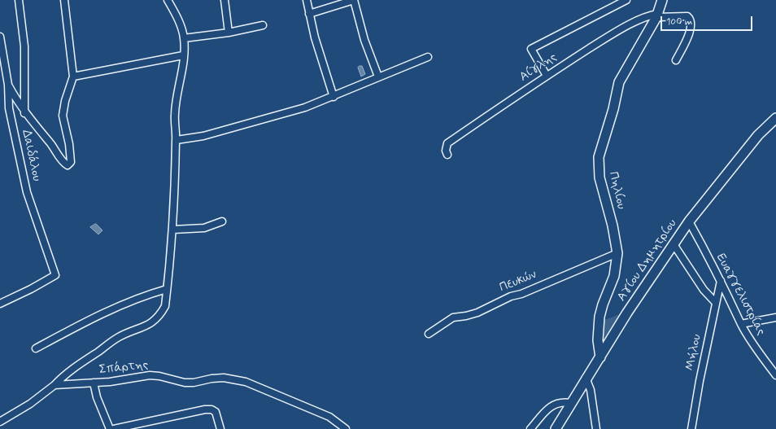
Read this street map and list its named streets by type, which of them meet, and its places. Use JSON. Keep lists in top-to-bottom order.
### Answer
{
  "streets": {
    "street": [
      "Αίγλης",
      "Δαιδάλου",
      "Πηλίου",
      "Αγίου Δημητρίου",
      "Πευκών",
      "Ευαγγελιστρίας",
      "Μήλου",
      "Σπάρτης"
    ]
  },
  "crossings": [
    ["Αίγλης", "Πηλίου"],
    ["Πηλίου", "Αγίου Δημητρίου"],
    ["Πηλίου", "Πευκών"],
    ["Αγίου Δημητρίου", "Ευαγγελιστρίας"],
    ["Ευαγγελιστρίας", "Μήλου"]
  ],
  "scale_bar": "100 m"
}
